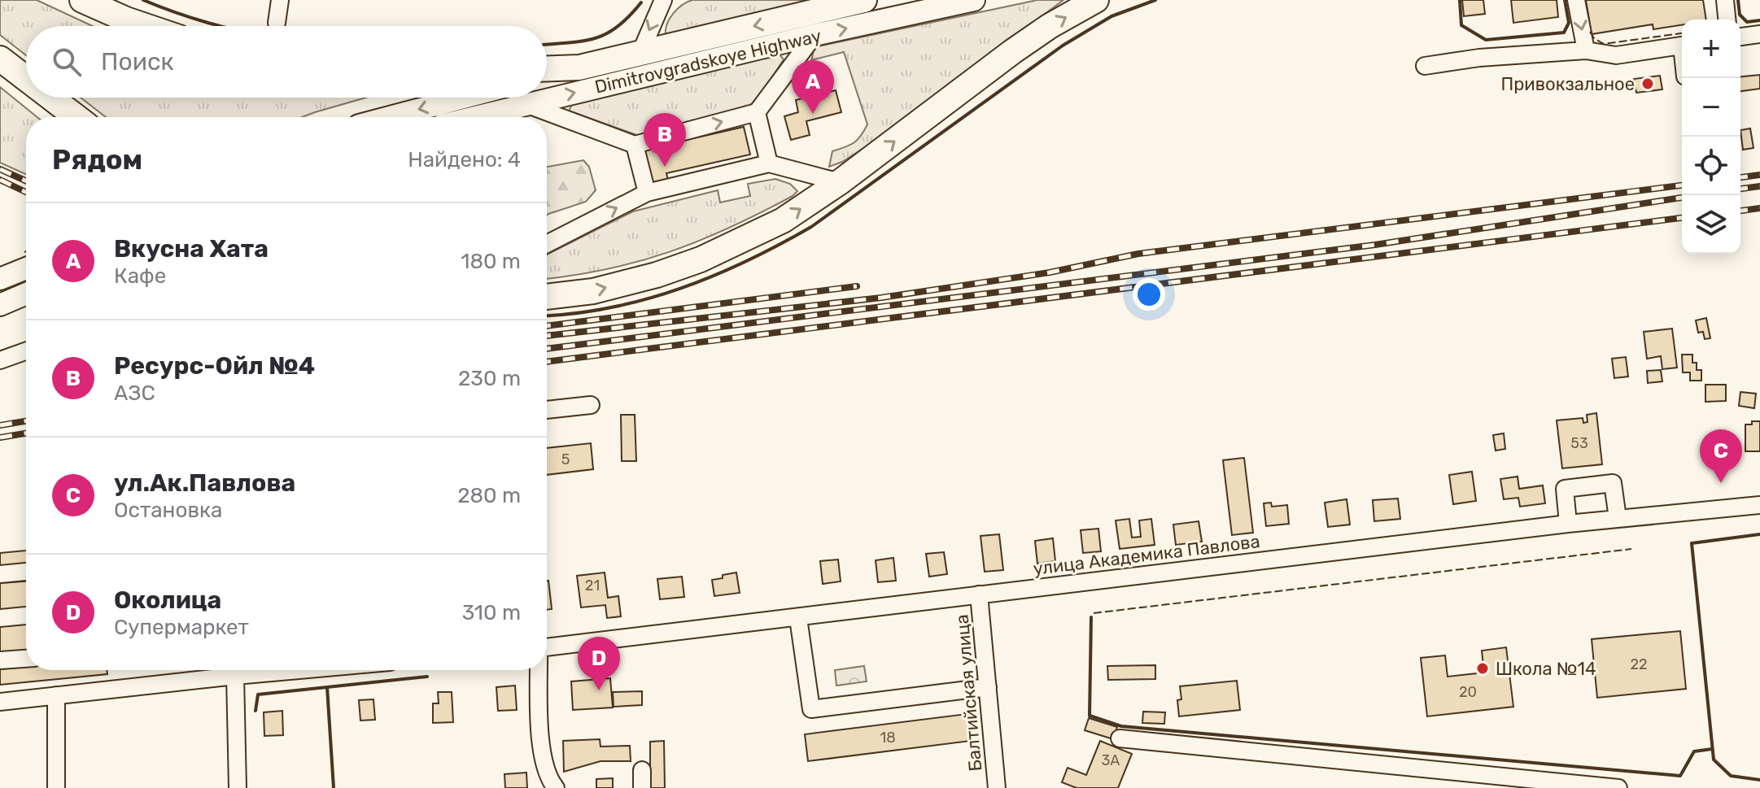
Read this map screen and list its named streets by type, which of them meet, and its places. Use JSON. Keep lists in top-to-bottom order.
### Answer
{
  "streets": {
    "highway": ["Dimitrovgradskoye Highway"],
    "street": ["улица Академика Павлова", "Балтийская улица"]
  },
  "crossings": [
    ["улица Академика Павлова", "Балтийская улица"]
  ],
  "places": ["Привокзальное", "Школа №14"],
  "house_numbers": [
    "53",
    "5",
    "21",
    "22",
    "20",
    "18",
    "3А"
  ],
  "page": {
    "map_buttons": ["+", "−"],
    "search": "Поиск",
    "pins": [
      "A",
      "B",
      "C",
      "D"
    ],
    "heading": ["Рядом", "Найдено: 4"],
    "list": [
      {
        "mark": "A",
        "name": "Вкусна Хата",
        "note": "Кафе",
        "value": "180 m"
      },
      {
        "mark": "B",
        "name": "Ресурс-Ойл №4",
        "note": "АЗС",
        "value": "230 m"
      },
      {
        "mark": "C",
        "name": "ул.Ак.Павлова",
        "note": "Остановка",
        "value": "280 m"
      },
      {
        "mark": "D",
        "name": "Околица",
        "note": "Супермаркет",
        "value": "310 m"
      }
    ]
  }
}
